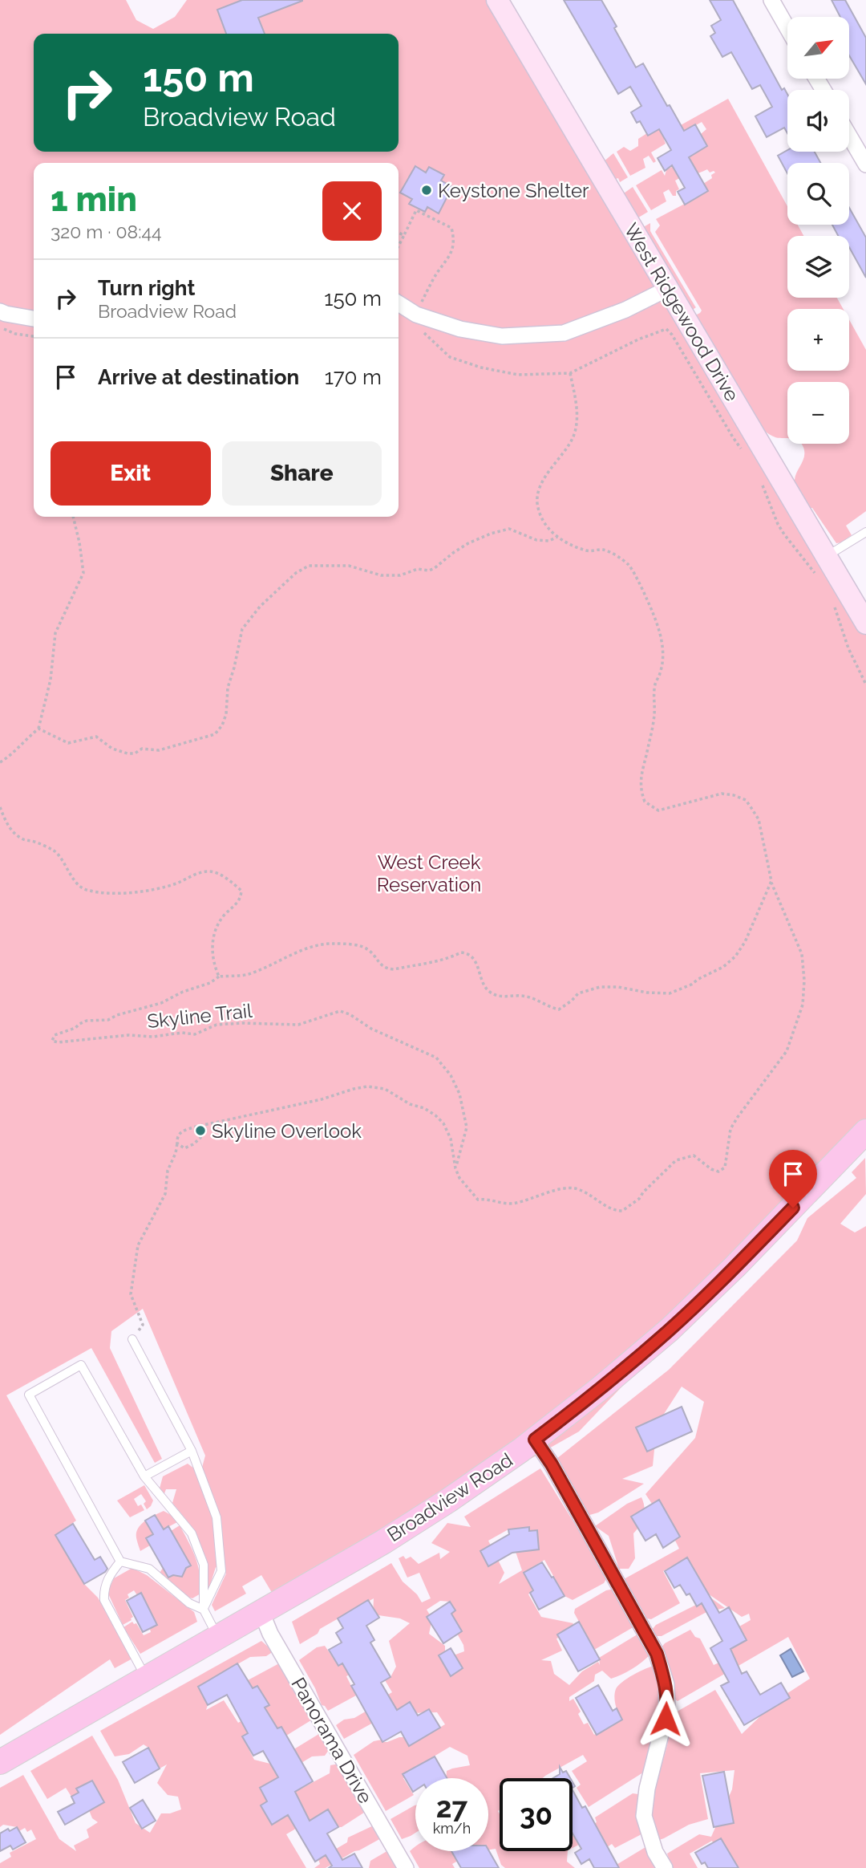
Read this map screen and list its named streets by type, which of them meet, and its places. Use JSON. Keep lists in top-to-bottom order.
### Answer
{
  "streets": {
    "main road": ["Broadview Road"],
    "street": ["West Ridgewood Drive", "Panorama Drive"],
    "path": ["Skyline Trail"]
  },
  "crossings": [
    ["Broadview Road", "Panorama Drive"]
  ],
  "parks": ["West Creek Reservation"],
  "places": ["Keystone Shelter", "Skyline Overlook"],
  "north": "top right",
  "page": {
    "map_buttons": ["+", "−"],
    "turn": ["150 m", "Broadview Road"],
    "heading": ["1 min", "320 m · 08:44"],
    "list": [
      {
        "name": "Turn right",
        "note": "Broadview Road",
        "value": "150 m"
      },
      {
        "name": "Arrive at destination",
        "value": "170 m"
      }
    ],
    "buttons": ["Exit", "Share"],
    "speed": "27 km/h",
    "limit": "30"
  }
}
